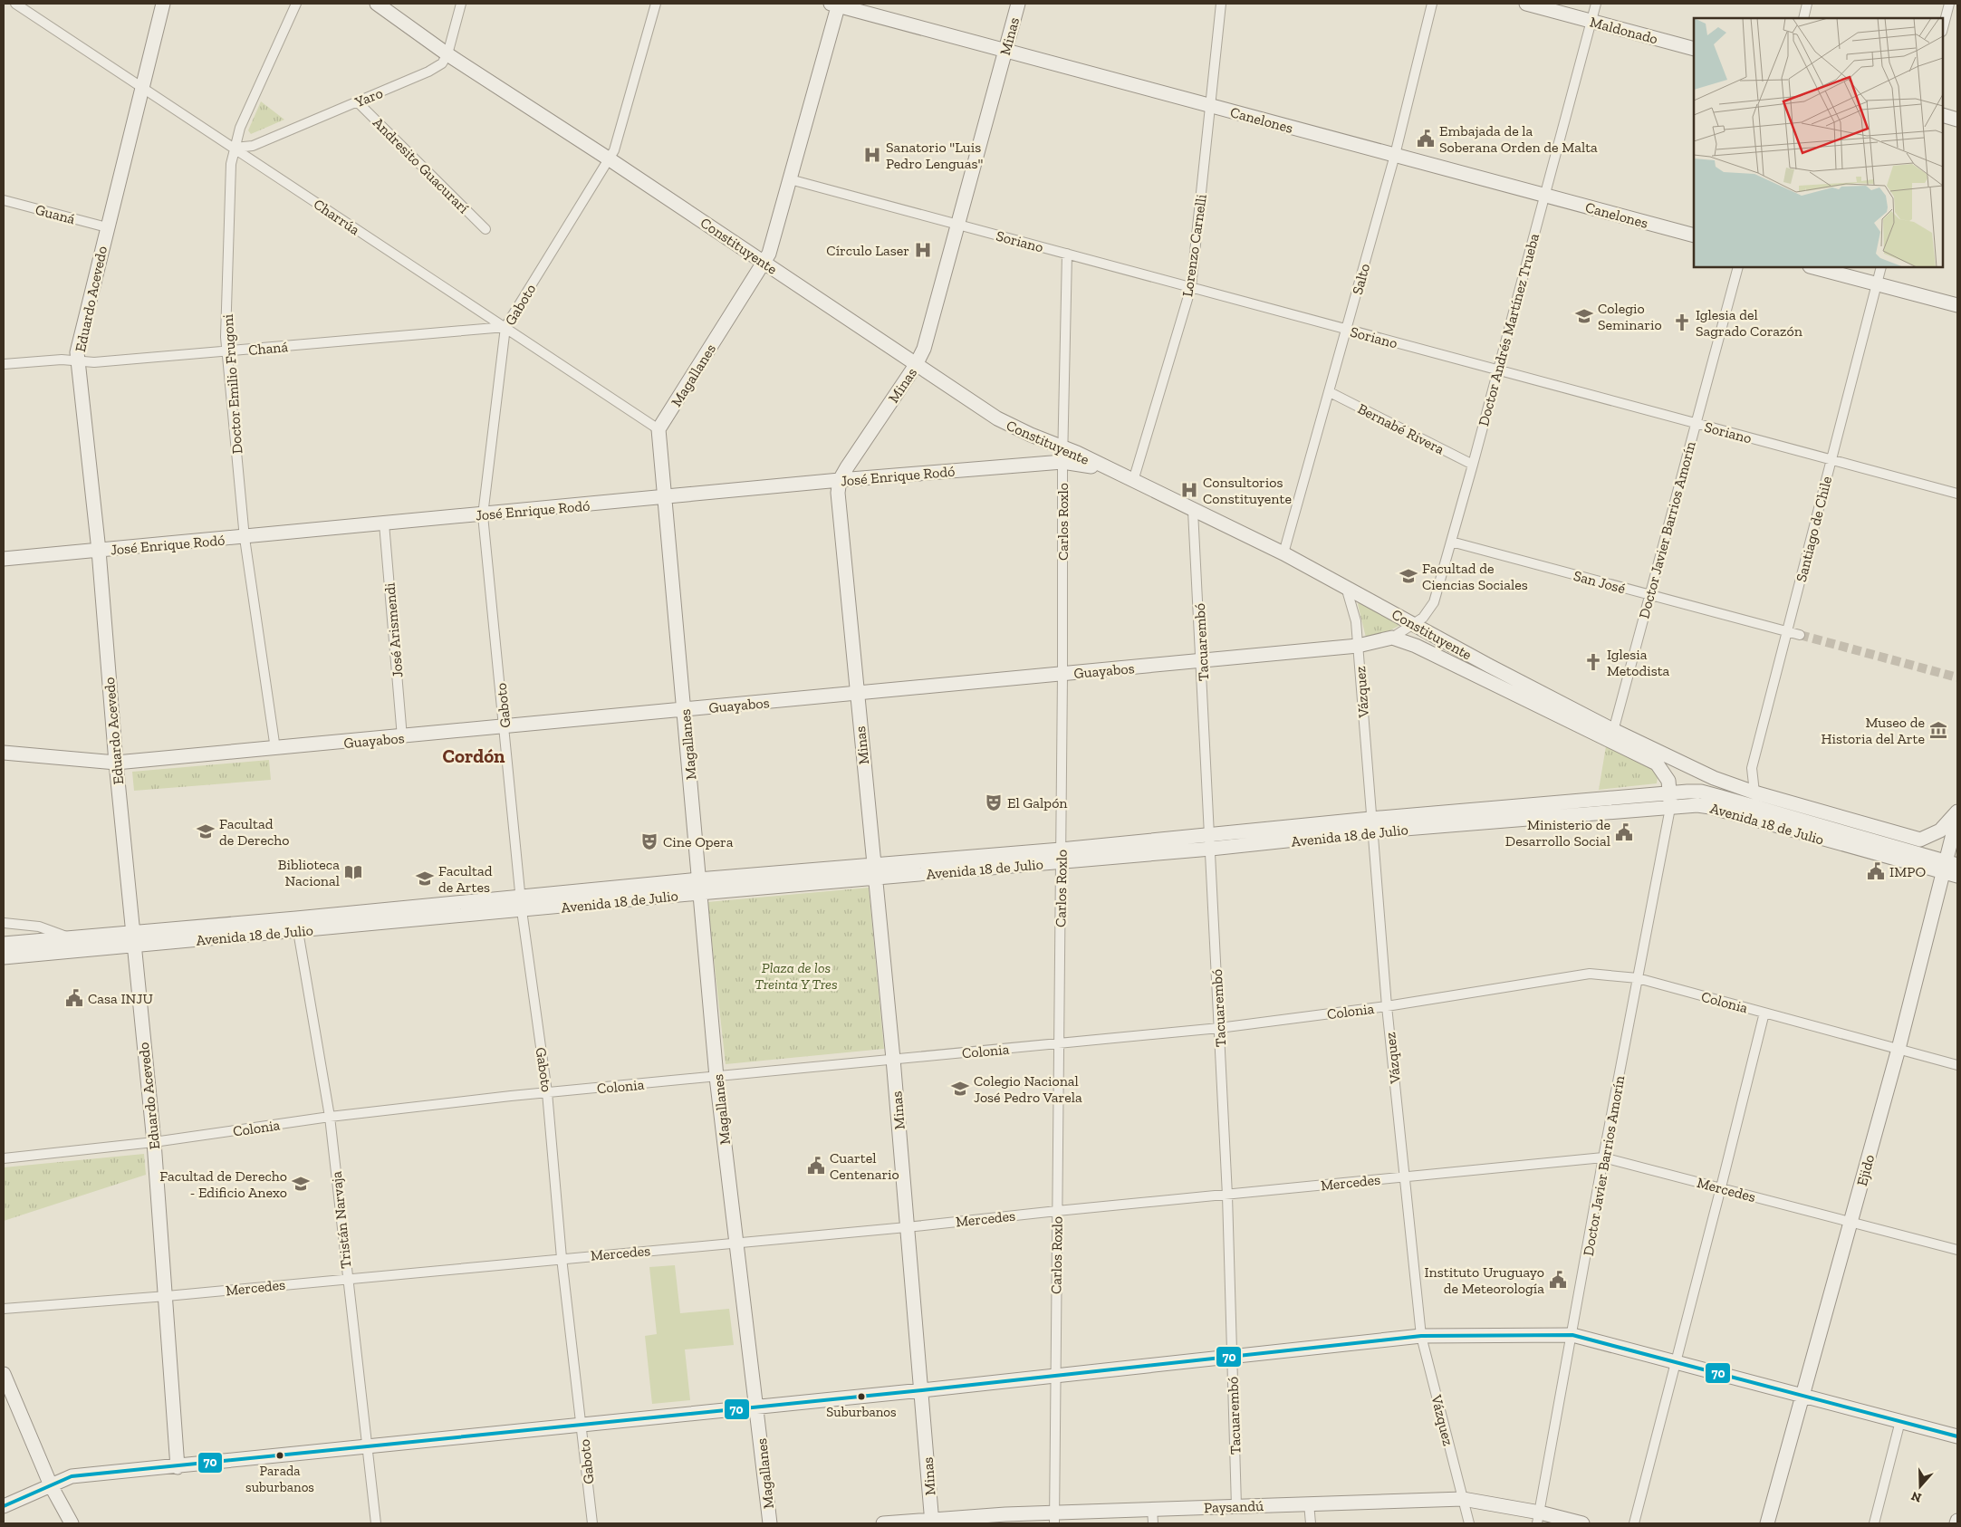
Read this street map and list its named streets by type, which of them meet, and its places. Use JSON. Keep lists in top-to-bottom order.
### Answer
{
  "streets": {
    "street": [
      "Maldonado",
      "Minas",
      "Yaro",
      "Canelones",
      "Andresito Guacurarí",
      "Guaná",
      "Charrúa",
      "Soriano",
      "Constituyente",
      "Lorenzo Carnelli",
      "Salto",
      "Eduardo Acevedo",
      "Gaboto",
      "Doctor Andrés Martínez Trueba",
      "Chaná",
      "Magallanes",
      "Doctor Emilio Frugoni",
      "Bernabé Rivera",
      "José Enrique Rodó",
      "Carlos Roxlo",
      "Santiago de Chile",
      "Doctor Javier Barrios Amorín",
      "San José",
      "José Arismendi",
      "Tacuarembó",
      "Guayabos",
      "Vázquez",
      "Avenida 18 de Julio",
      "Colonia",
      "Ejido",
      "Mercedes",
      "Tristán Narvaja",
      "Paysandú"
    ]
  },
  "crossings": [
    ["Maldonado", "Doctor Andrés Martínez Trueba"],
    ["Minas", "Canelones"],
    ["Minas", "Soriano"],
    ["Minas", "Constituyente"],
    ["Minas", "José Enrique Rodó"],
    ["Minas", "Guayabos"],
    ["Minas", "Avenida 18 de Julio"],
    ["Minas", "Colonia"],
    ["Minas", "Mercedes"],
    ["Minas", "Paysandú"],
    ["Yaro", "Andresito Guacurarí"],
    ["Yaro", "Charrúa"],
    ["Yaro", "Constituyente"],
    ["Yaro", "Doctor Emilio Frugoni"],
    ["Canelones", "Lorenzo Carnelli"],
    ["Canelones", "Salto"],
    ["Canelones", "Doctor Andrés Martínez Trueba"],
    ["Canelones", "Magallanes"],
    ["Guaná", "Eduardo Acevedo"],
    ["Charrúa", "Eduardo Acevedo"],
    ["Charrúa", "Gaboto"],
    ["Charrúa", "Chaná"],
    ["Charrúa", "Magallanes"],
    ["Charrúa", "Doctor Emilio Frugoni"],
    ["Soriano", "Lorenzo Carnelli"],
    ["Soriano", "Salto"],
    ["Soriano", "Doctor Andrés Martínez Trueba"],
    ["Soriano", "Magallanes"],
    ["Soriano", "Carlos Roxlo"],
    ["Soriano", "Santiago de Chile"],
    ["Soriano", "Doctor Javier Barrios Amorín"],
    ["Constituyente", "Lorenzo Carnelli"],
    ["Constituyente", "Salto"],
    ["Constituyente", "Gaboto"],
    ["Constituyente", "Doctor Andrés Martínez Trueba"],
    ["Constituyente", "Magallanes"],
    ["Constituyente", "José Enrique Rodó"],
    ["Constituyente", "Carlos Roxlo"],
    ["Constituyente", "Santiago de Chile"],
    ["Constituyente", "Doctor Javier Barrios Amorín"],
    ["Constituyente", "Tacuarembó"],
    ["Constituyente", "Guayabos"],
    ["Constituyente", "Vázquez"],
    ["Constituyente", "Avenida 18 de Julio"],
    ["Salto", "Bernabé Rivera"],
    ["Eduardo Acevedo", "Chaná"],
    ["Eduardo Acevedo", "José Enrique Rodó"],
    ["Eduardo Acevedo", "Guayabos"],
    ["Eduardo Acevedo", "Avenida 18 de Julio"],
    ["Eduardo Acevedo", "Colonia"],
    ["Eduardo Acevedo", "Mercedes"],
    ["Gaboto", "Chaná"],
    ["Gaboto", "José Enrique Rodó"],
    ["Gaboto", "Guayabos"],
    ["Gaboto", "Avenida 18 de Julio"],
    ["Gaboto", "Colonia"],
    ["Gaboto", "Mercedes"],
    ["Doctor Andrés Martínez Trueba", "Bernabé Rivera"],
    ["Doctor Andrés Martínez Trueba", "San José"],
    ["Doctor Andrés Martínez Trueba", "Guayabos"],
    ["Chaná", "Doctor Emilio Frugoni"],
    ["Magallanes", "José Enrique Rodó"],
    ["Magallanes", "Guayabos"],
    ["Magallanes", "Avenida 18 de Julio"],
    ["Magallanes", "Colonia"],
    ["Magallanes", "Mercedes"],
    ["Doctor Emilio Frugoni", "José Enrique Rodó"],
    ["Doctor Emilio Frugoni", "Guayabos"],
    ["José Enrique Rodó", "Carlos Roxlo"],
    ["José Enrique Rodó", "José Arismendi"],
    ["Carlos Roxlo", "Guayabos"],
    ["Carlos Roxlo", "Avenida 18 de Julio"],
    ["Carlos Roxlo", "Colonia"],
    ["Carlos Roxlo", "Mercedes"],
    ["Carlos Roxlo", "Paysandú"],
    ["Santiago de Chile", "San José"],
    ["Santiago de Chile", "Avenida 18 de Julio"],
    ["Doctor Javier Barrios Amorín", "San José"],
    ["Doctor Javier Barrios Amorín", "Avenida 18 de Julio"],
    ["Doctor Javier Barrios Amorín", "Colonia"],
    ["Doctor Javier Barrios Amorín", "Mercedes"],
    ["Doctor Javier Barrios Amorín", "Paysandú"],
    ["José Arismendi", "Guayabos"],
    ["Tacuarembó", "Guayabos"],
    ["Tacuarembó", "Avenida 18 de Julio"],
    ["Tacuarembó", "Colonia"],
    ["Tacuarembó", "Mercedes"],
    ["Tacuarembó", "Paysandú"],
    ["Guayabos", "Vázquez"],
    ["Vázquez", "Avenida 18 de Julio"],
    ["Vázquez", "Colonia"],
    ["Vázquez", "Mercedes"],
    ["Vázquez", "Paysandú"],
    ["Avenida 18 de Julio", "Ejido"],
    ["Avenida 18 de Julio", "Tristán Narvaja"],
    ["Colonia", "Ejido"],
    ["Colonia", "Tristán Narvaja"],
    ["Ejido", "Mercedes"],
    ["Mercedes", "Tristán Narvaja"]
  ],
  "districts": ["Cordón"],
  "parks": ["Plaza de los Treinta Y Tres"],
  "places": {
    "public building": [
      "Embajada de la Soberana Orden de Malta",
      "Ministerio de Desarrollo Social",
      "IMPO",
      "Casa INJU",
      "Cuartel Centenario",
      "Instituto Uruguayo de Meteorología"
    ],
    "hospital": ["Sanatorio \"Luis Pedro Lenguas\"", "Círculo Laser", "Consultorios Constituyente"],
    "school or university": [
      "Colegio Seminario",
      "Facultad de Ciencias Sociales",
      "Facultad de Derecho",
      "Facultad de Artes",
      "Colegio Nacional José Pedro Varela",
      "Facultad de Derecho - Edificio Anexo"
    ],
    "church": ["Iglesia del Sagrado Corazón", "Iglesia Metodista"],
    "museum": ["Museo de Historia del Arte"],
    "theatre": ["El Galpón", "Cine Opera"],
    "library": ["Biblioteca Nacional"],
    "other": ["Suburbanos", "Parada suburbanos"]
  },
  "lines": ["transit line 70"],
  "north": "bottom"
}
